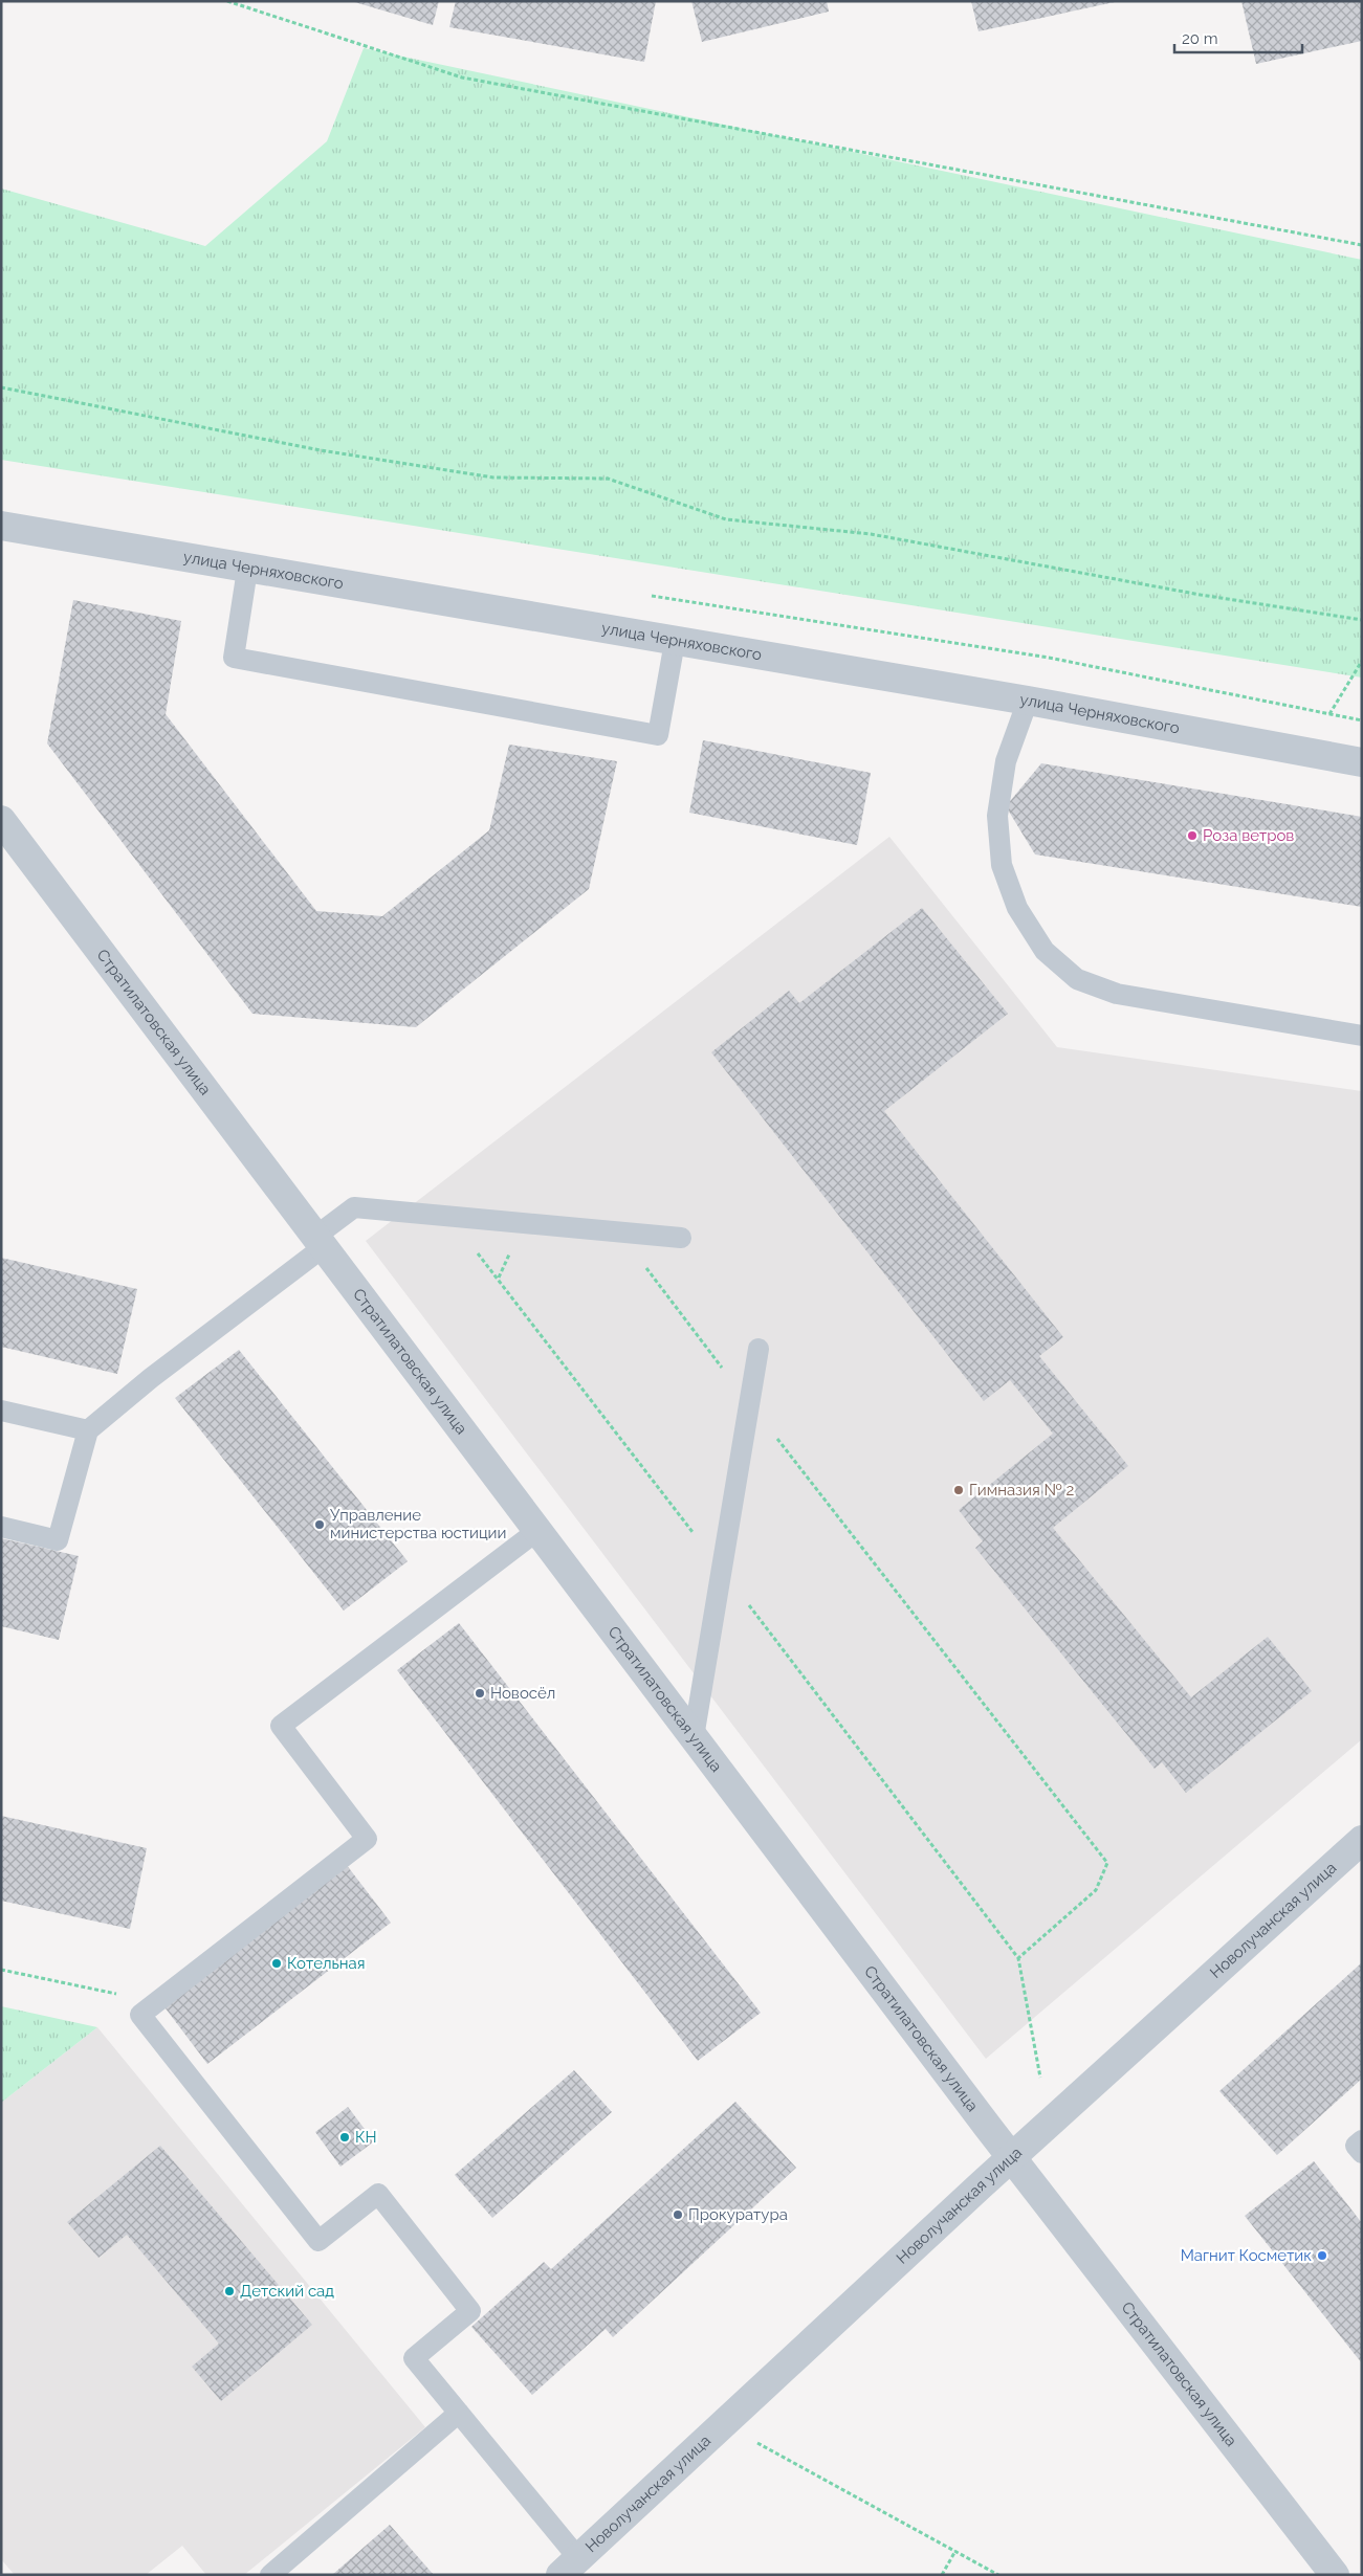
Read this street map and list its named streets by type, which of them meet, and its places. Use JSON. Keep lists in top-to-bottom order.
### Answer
{
  "streets": {
    "street": ["улица Черняховского", "Стратилатовская улица", "Новолучанская улица"]
  },
  "crossings": [
    ["Стратилатовская улица", "Новолучанская улица"]
  ],
  "places": [
    "Роза ветров",
    "Гимназия № 2",
    "Управление министерства юстиции",
    "Новосёл",
    "Котельная",
    "КН",
    "Прокуратура",
    "Магнит Косметик",
    "Детский сад"
  ],
  "scale_bar": "20 m"
}
